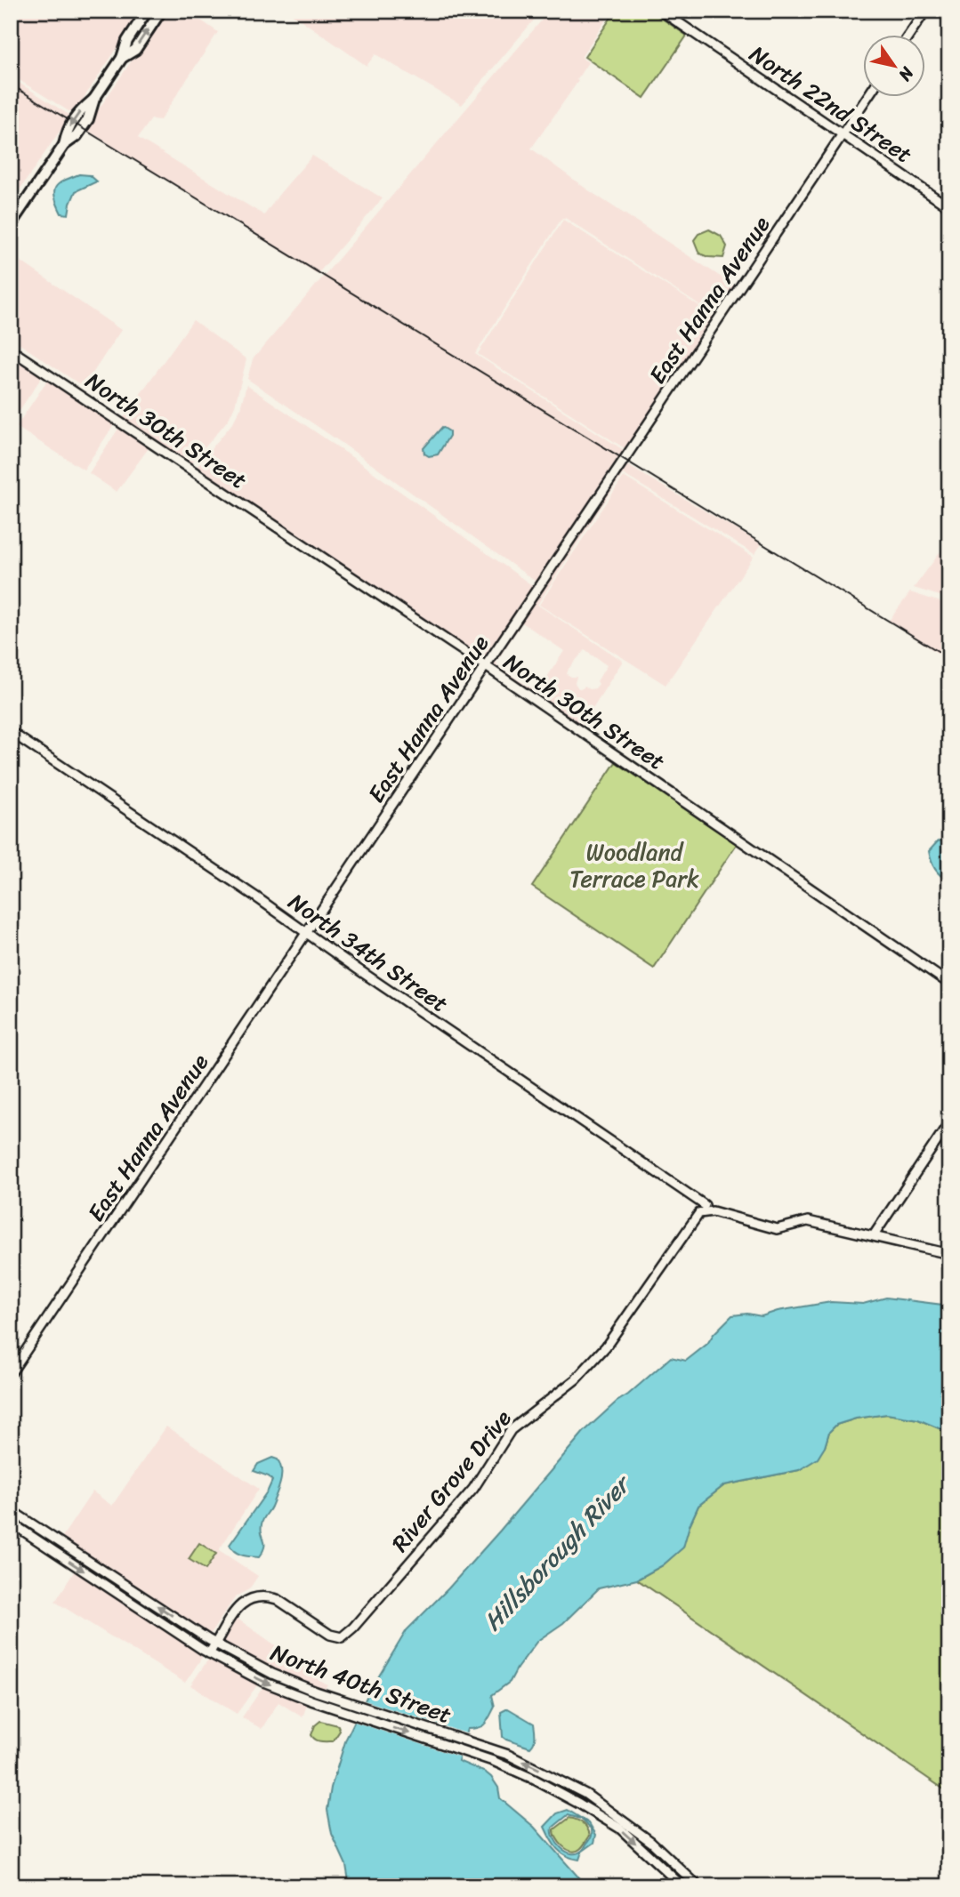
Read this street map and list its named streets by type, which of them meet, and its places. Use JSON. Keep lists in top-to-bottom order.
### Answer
{
  "streets": {
    "street": [
      "North 22nd Street",
      "East Hanna Avenue",
      "North 30th Street",
      "North 34th Street",
      "River Grove Drive",
      "North 40th Street"
    ]
  },
  "crossings": [
    ["North 22nd Street", "East Hanna Avenue"],
    ["East Hanna Avenue", "North 30th Street"],
    ["East Hanna Avenue", "North 34th Street"],
    ["River Grove Drive", "North 40th Street"]
  ],
  "water": ["Hillsborough River"],
  "parks": ["Woodland Terrace Park"],
  "north": "bottom right"
}
